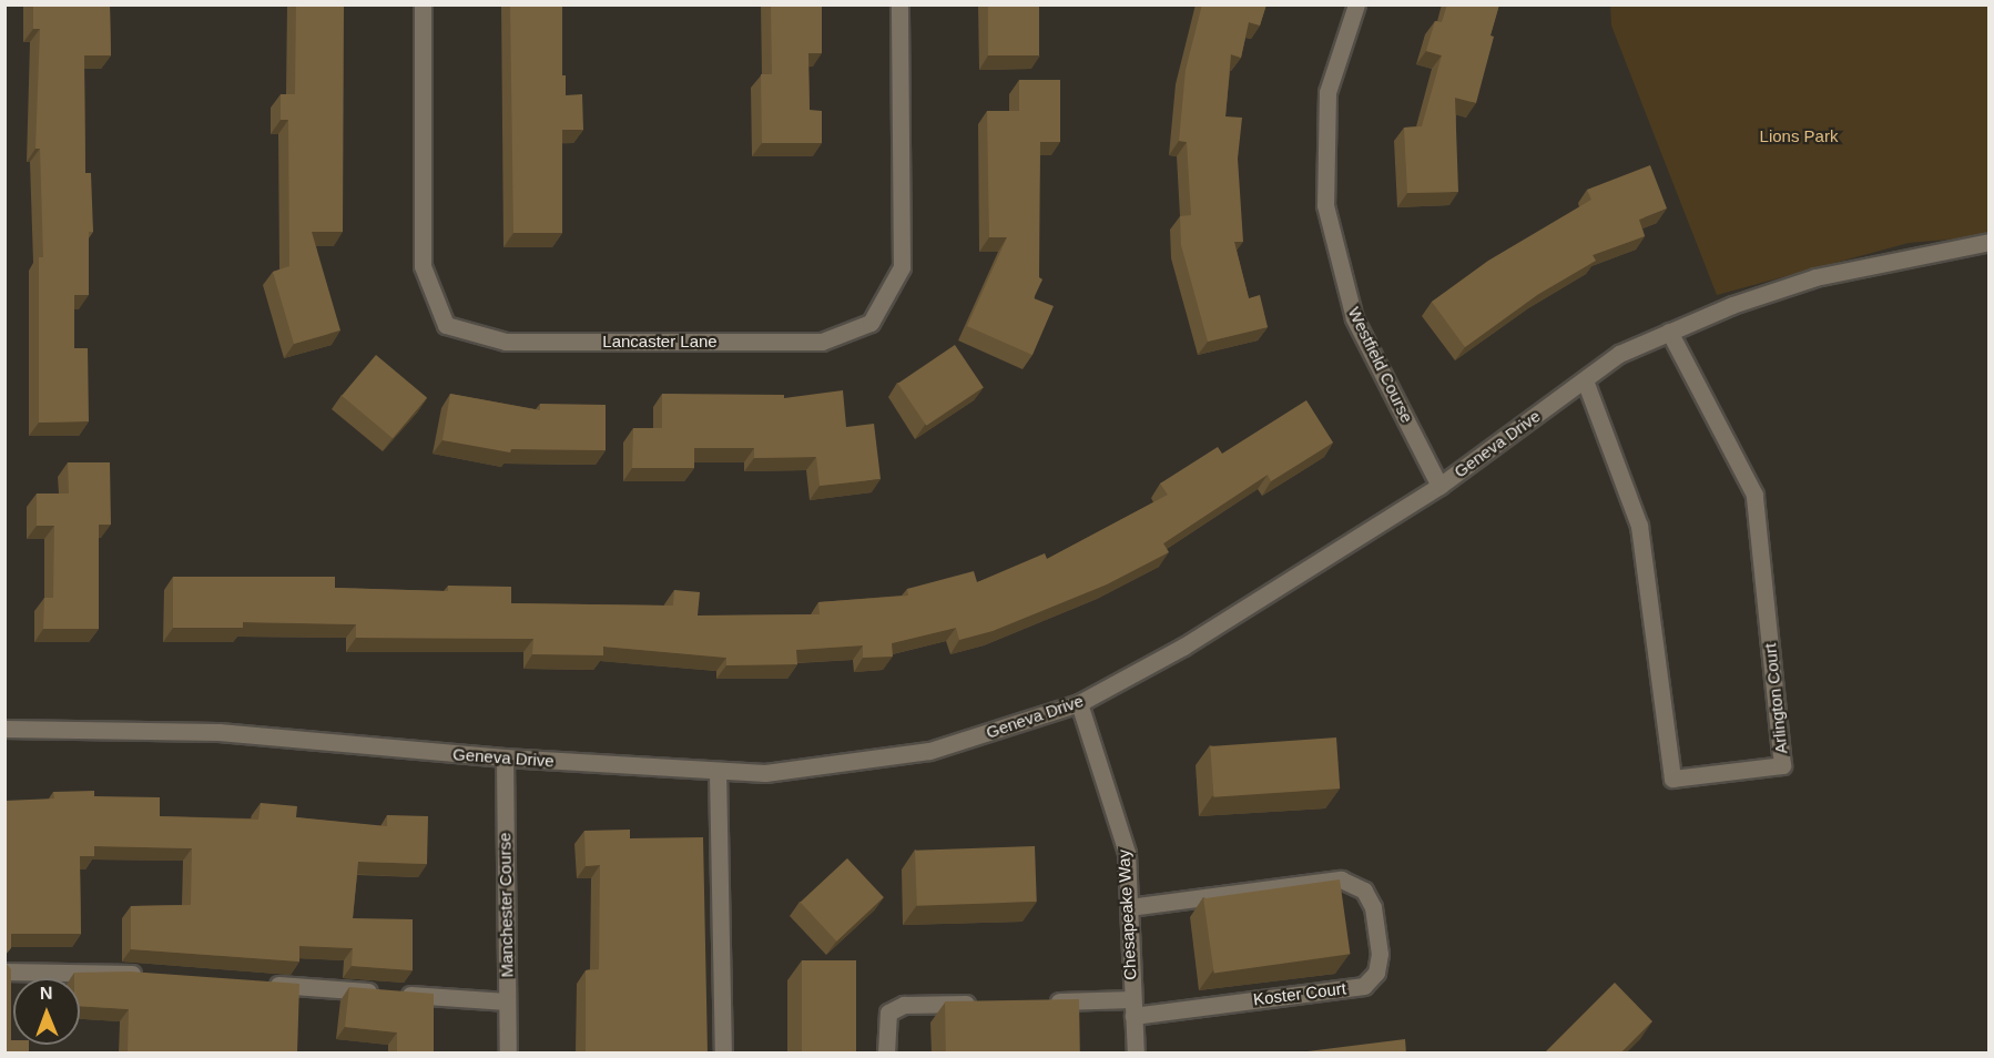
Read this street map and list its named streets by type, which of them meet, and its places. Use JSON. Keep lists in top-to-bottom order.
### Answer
{
  "streets": {
    "street": [
      "Lancaster Lane",
      "Westfield Course",
      "Geneva Drive",
      "Arlington Court",
      "Manchester Course",
      "Chesapeake Way",
      "Koster Court"
    ]
  },
  "crossings": [
    ["Westfield Course", "Geneva Drive"],
    ["Geneva Drive", "Arlington Court"],
    ["Geneva Drive", "Manchester Course"],
    ["Geneva Drive", "Chesapeake Way"],
    ["Chesapeake Way", "Koster Court"]
  ],
  "parks": ["Lions Park"],
  "north": "top"
}
